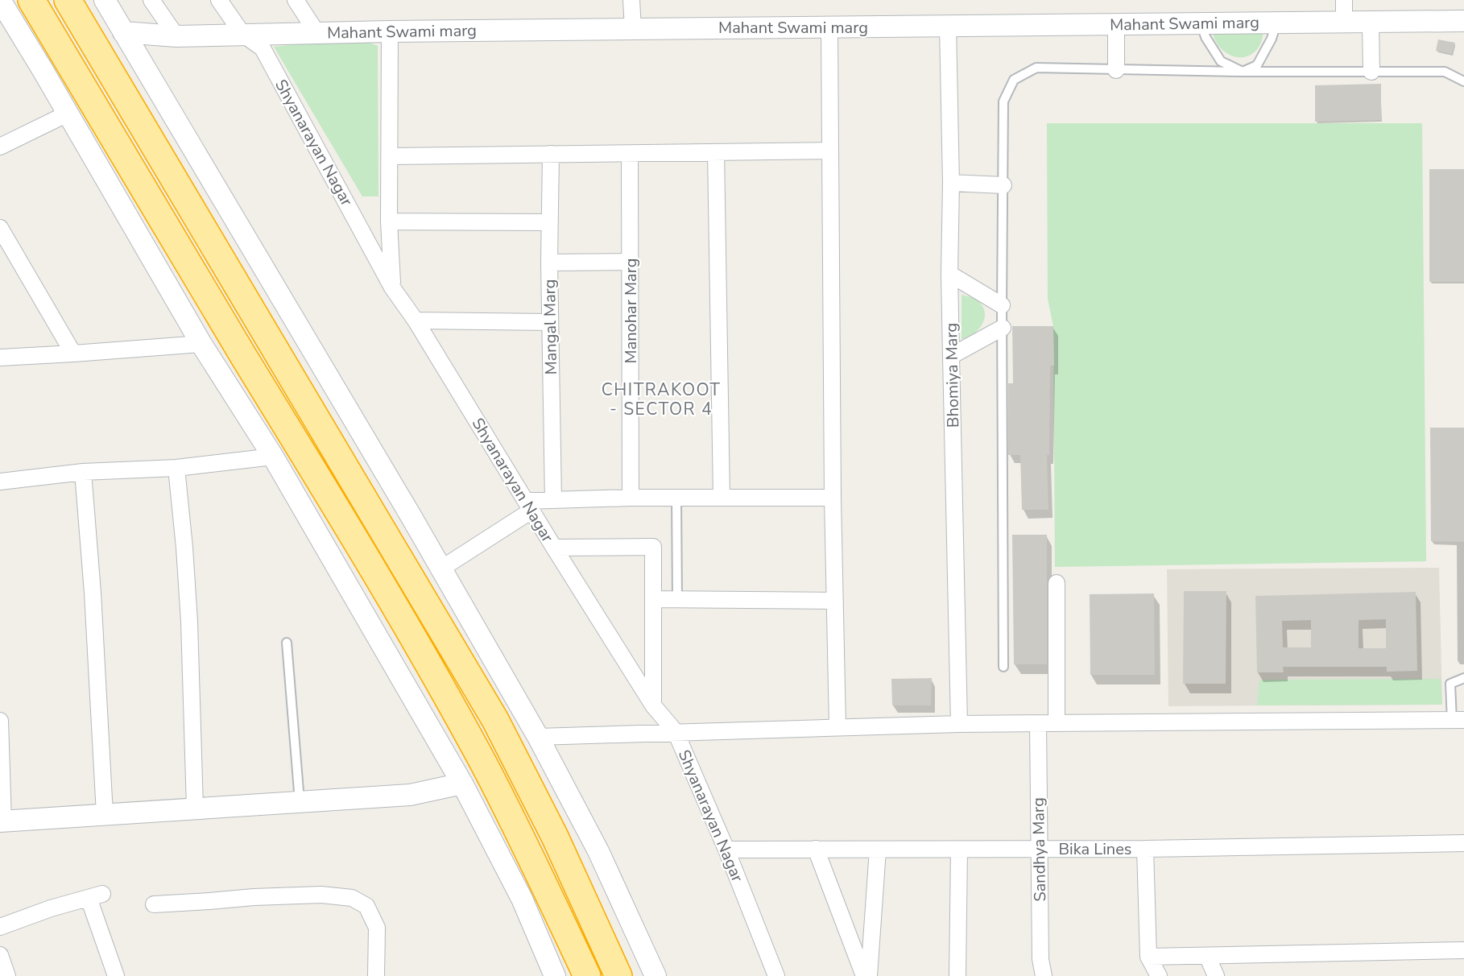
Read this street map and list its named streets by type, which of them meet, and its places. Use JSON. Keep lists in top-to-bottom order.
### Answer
{
  "streets": {
    "street": [
      "Mahant Swami marg",
      "Shyanarayan Nagar",
      "Manohar Marg",
      "Mangal Marg",
      "Bhomiya Marg",
      "Bika Lines",
      "Sandhya Marg"
    ]
  },
  "crossings": [
    ["Mahant Swami marg", "Shyanarayan Nagar"],
    ["Mahant Swami marg", "Bhomiya Marg"],
    ["Shyanarayan Nagar", "Bika Lines"],
    ["Bika Lines", "Sandhya Marg"]
  ],
  "districts": ["CHITRAKOOT - SECTOR 4"]
}
